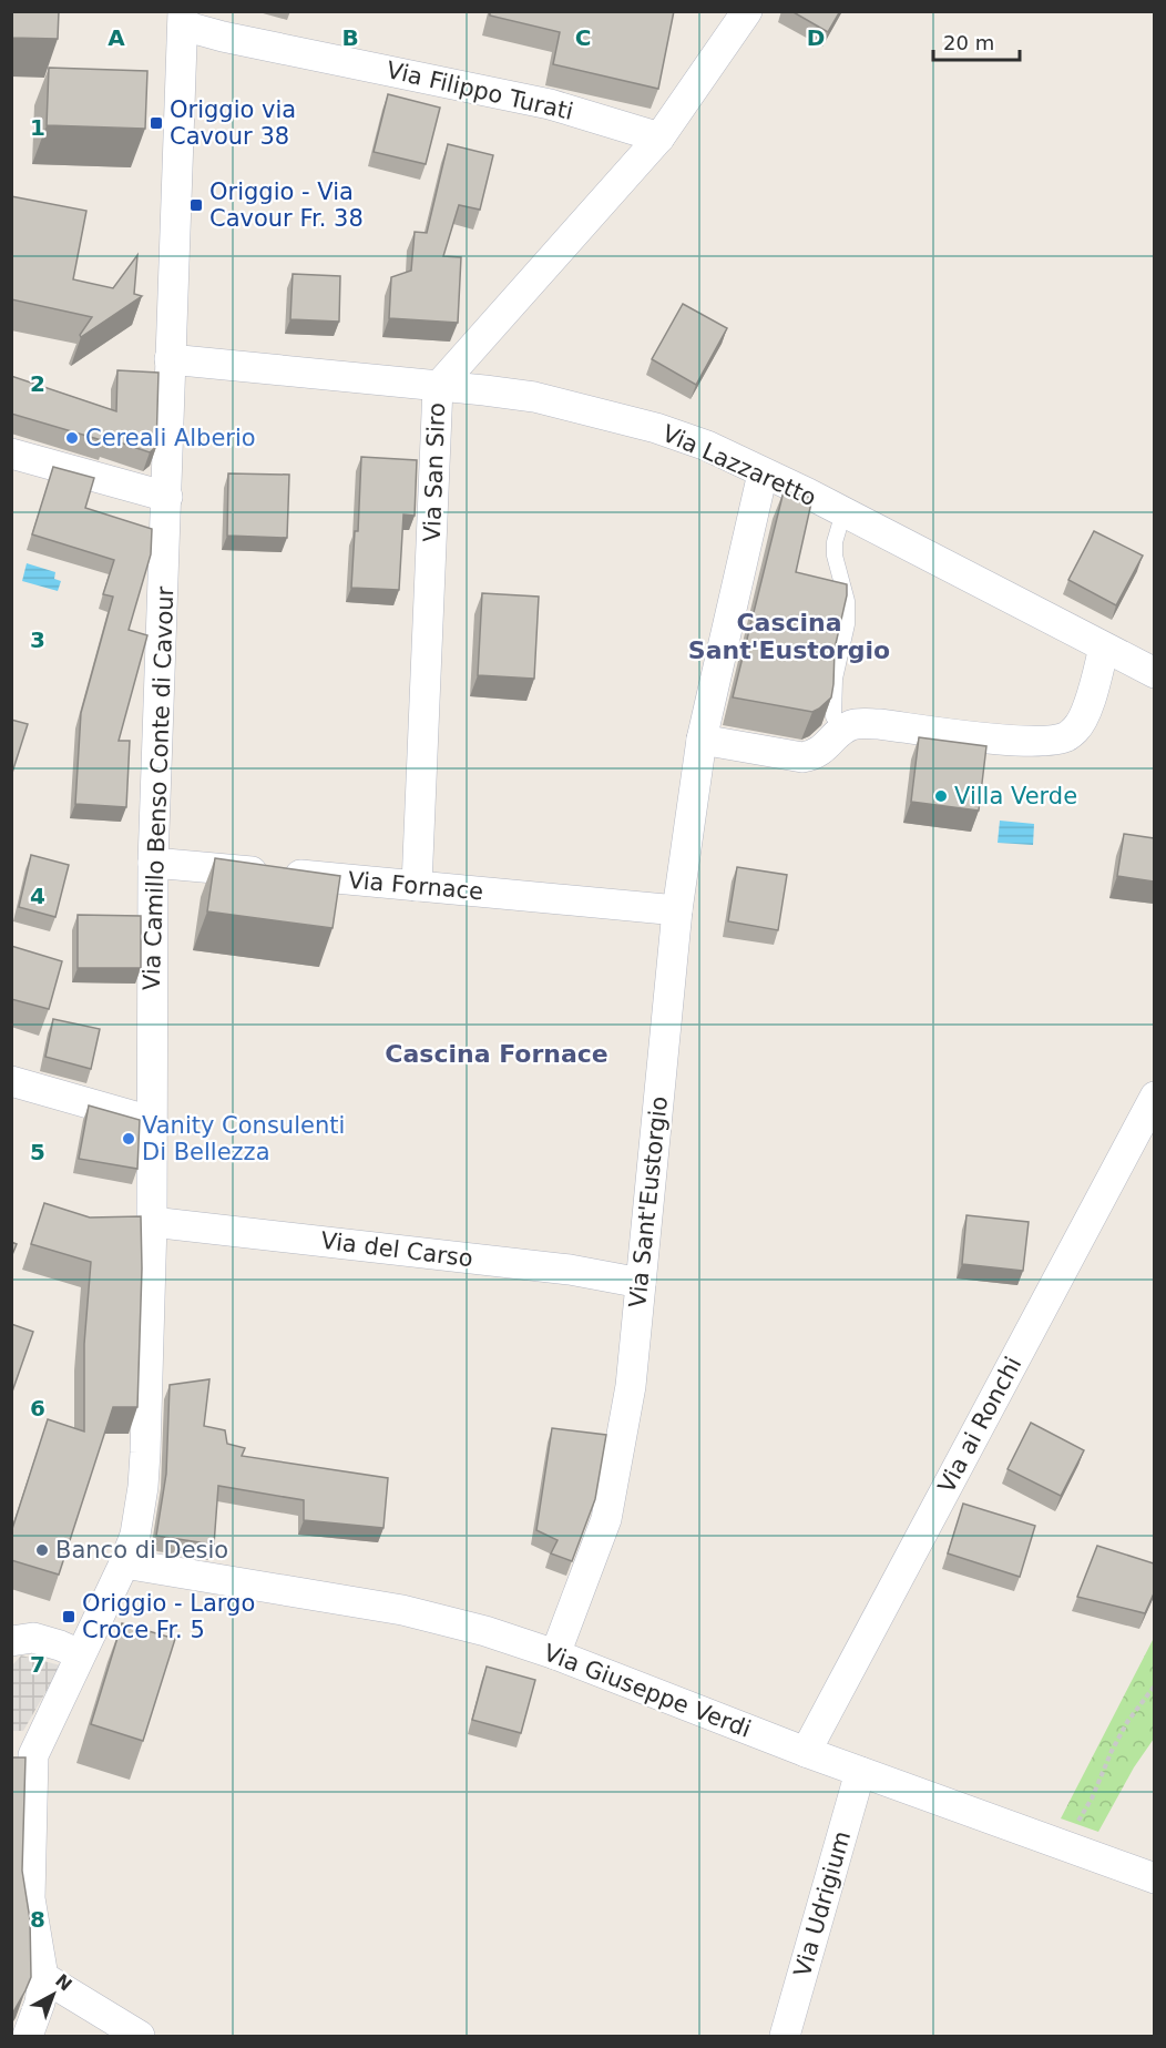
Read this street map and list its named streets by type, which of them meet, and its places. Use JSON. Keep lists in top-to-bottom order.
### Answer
{
  "streets": {
    "street": [
      "Via Filippo Turati",
      "Via Lazzaretto",
      "Via San Siro",
      "Via Camillo Benso Conte di Cavour",
      "Via Fornace",
      "Via Sant'Eustorgio",
      "Via del Carso",
      "Via ai Ronchi",
      "Via Giuseppe Verdi",
      "Via Udrigium"
    ]
  },
  "crossings": [
    ["Via Filippo Turati", "Via San Siro"],
    ["Via Filippo Turati", "Via Camillo Benso Conte di Cavour"],
    ["Via Lazzaretto", "Via San Siro"],
    ["Via Lazzaretto", "Via Camillo Benso Conte di Cavour"],
    ["Via Lazzaretto", "Via Sant'Eustorgio"],
    ["Via San Siro", "Via Fornace"],
    ["Via Camillo Benso Conte di Cavour", "Via Fornace"],
    ["Via Camillo Benso Conte di Cavour", "Via del Carso"],
    ["Via Camillo Benso Conte di Cavour", "Via Giuseppe Verdi"],
    ["Via Fornace", "Via Sant'Eustorgio"],
    ["Via Sant'Eustorgio", "Via del Carso"],
    ["Via Sant'Eustorgio", "Via Giuseppe Verdi"],
    ["Via ai Ronchi", "Via Giuseppe Verdi"],
    ["Via Giuseppe Verdi", "Via Udrigium"]
  ],
  "districts": ["Cascina Sant'Eustorgio", "Cascina Fornace"],
  "places": {
    "transit": ["Origgio via Cavour 38", "Origgio - Via Cavour Fr. 38", "Origgio - Largo Croce Fr. 5"],
    "other": [
      "Cereali Alberio",
      "Villa Verde",
      "Vanity Consulenti Di Bellezza",
      "Banco di Desio"
    ]
  },
  "scale_bar": "20 m",
  "north": "top right",
  "grid": {
    "columns": [
      "A",
      "B",
      "C",
      "D"
    ],
    "rows": [
      "1",
      "2",
      "3",
      "4",
      "5",
      "6",
      "7",
      "8"
    ]
  }
}
